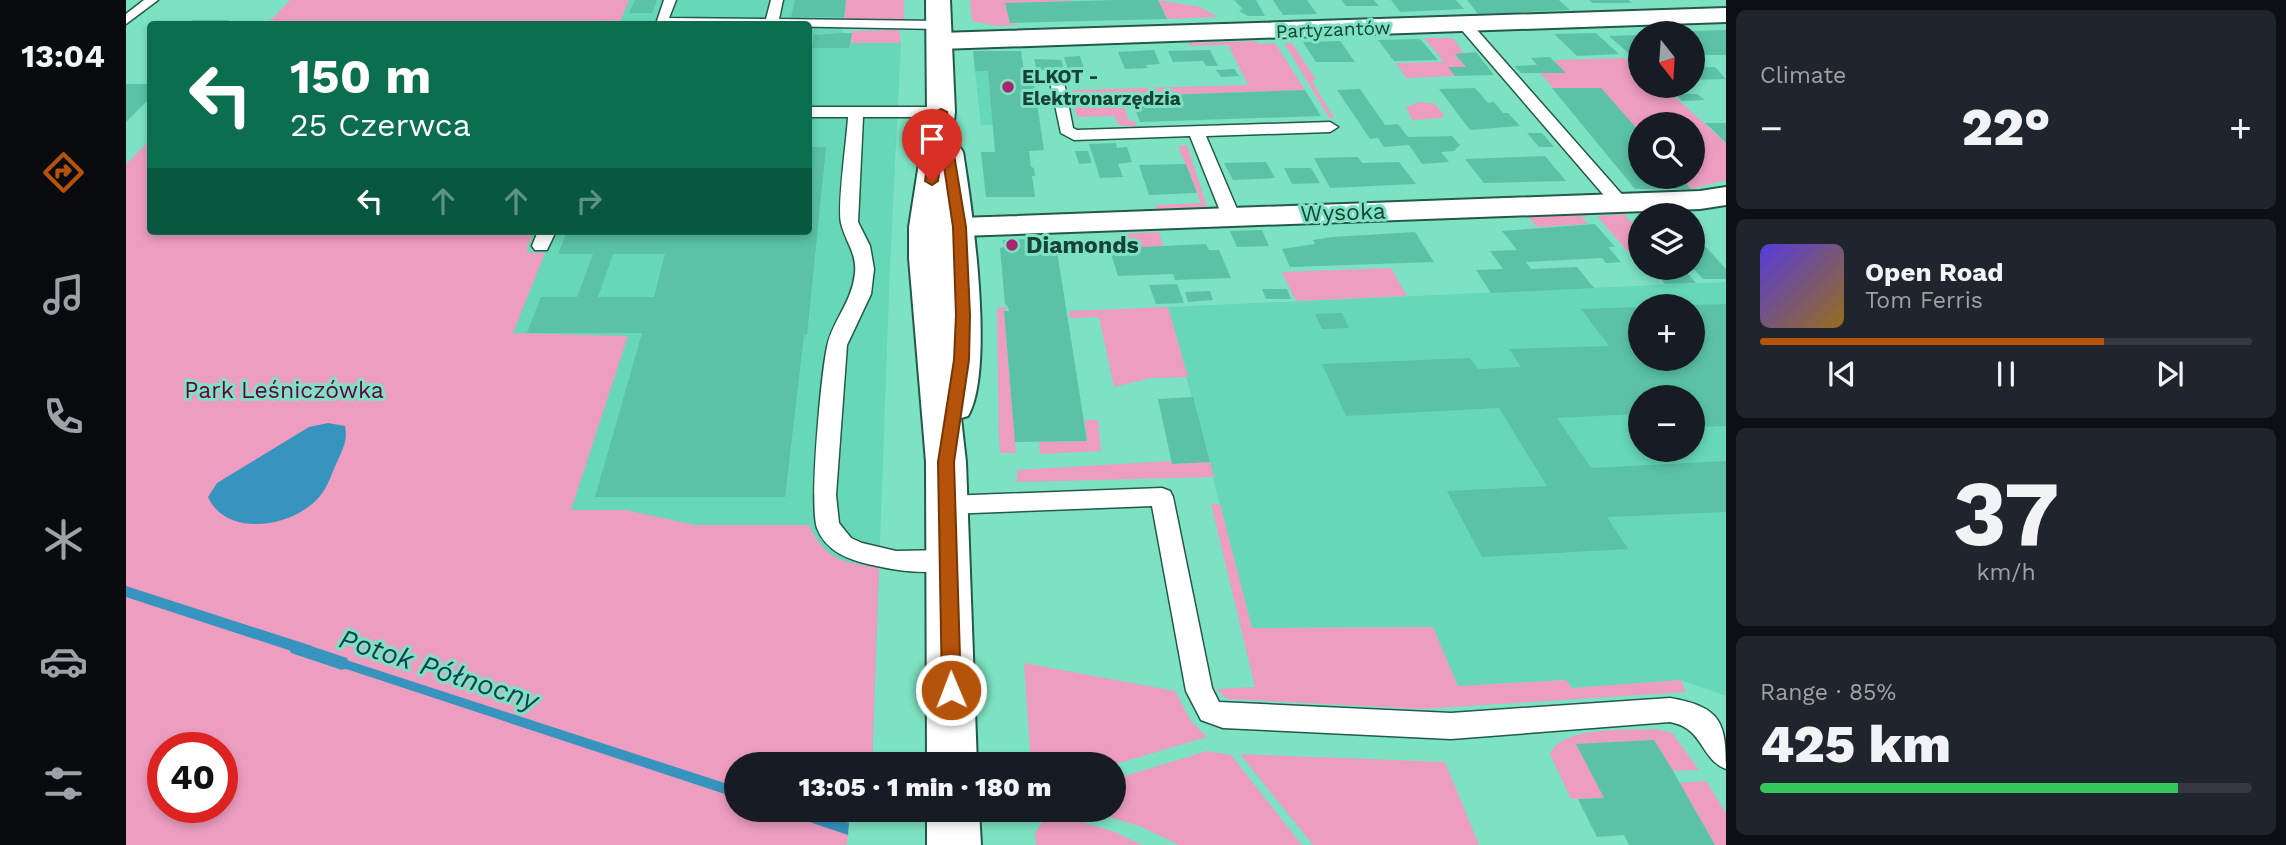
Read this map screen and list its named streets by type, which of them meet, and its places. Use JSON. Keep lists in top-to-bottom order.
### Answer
{
  "streets": {
    "street": ["Partyzantów", "Wysoka"]
  },
  "water": ["Potok Północny"],
  "parks": ["Park Leśniczówka"],
  "places": ["ELKOT - Elektronarzędzia", "Diamonds"],
  "north": "bottom",
  "page": {
    "tabs": "13:04",
    "tile": [
      "Climate",
      ["37", "km/h"],
      ["Range · 85%", "425 km"]
    ],
    "map_buttons": ["+", "−"],
    "turn": ["150 m", "25 Czerwca"],
    "heat": ["−", "22°", "+"],
    "song": ["Open Road", "Tom Ferris"],
    "limit": "40",
    "trip": "13:05 · 1 min · 180 m"
  }
}
